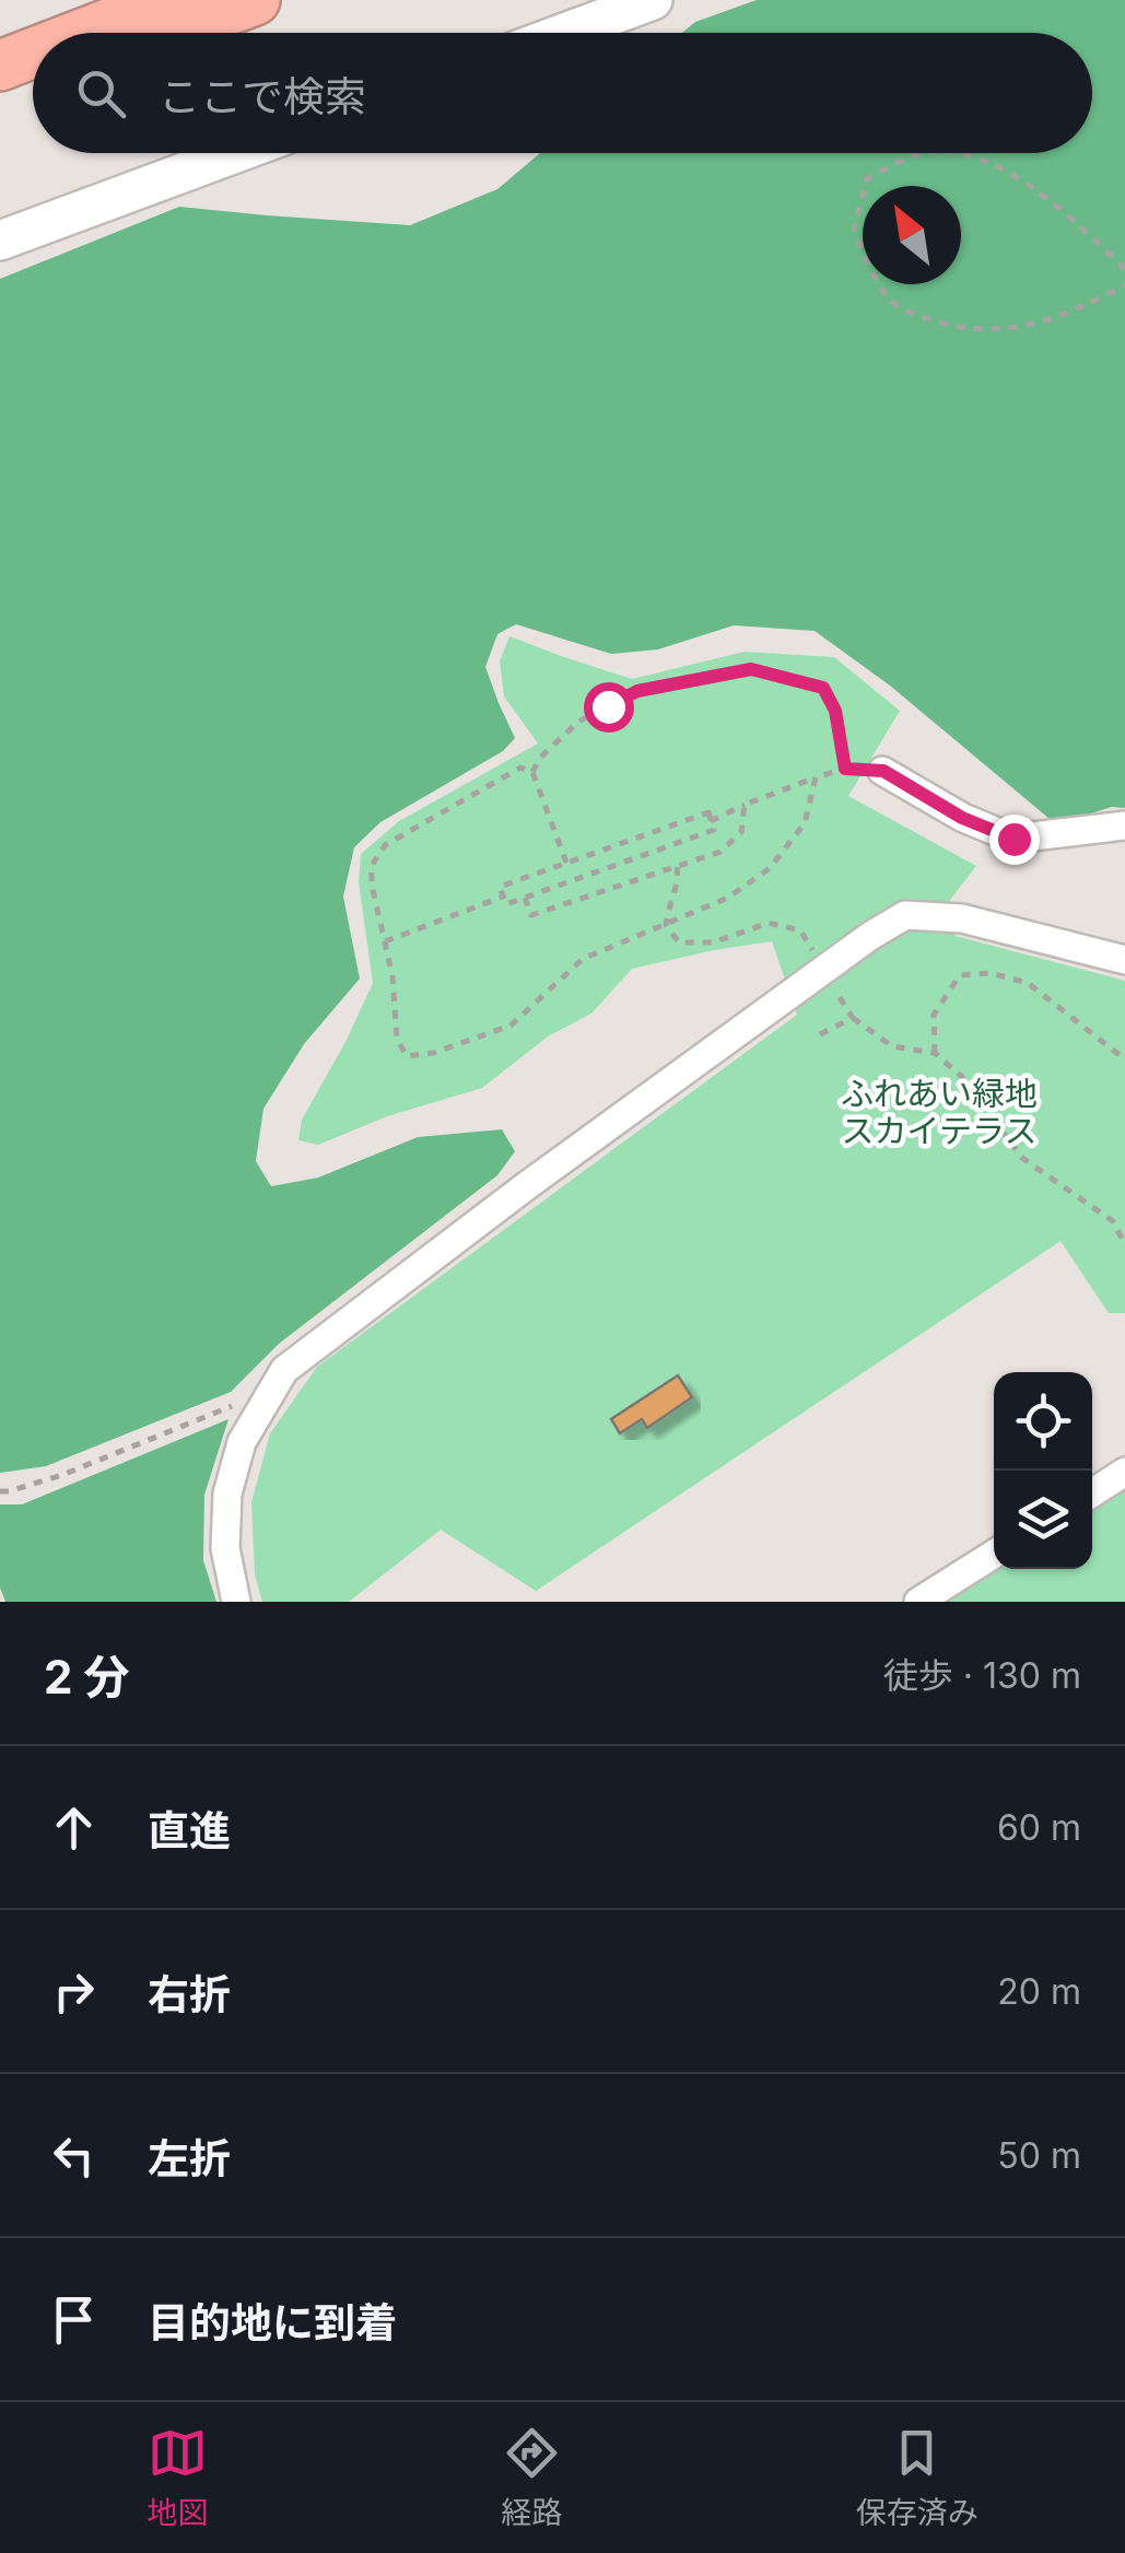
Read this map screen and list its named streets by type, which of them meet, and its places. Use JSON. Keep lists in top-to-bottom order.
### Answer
{
  "parks": ["ふれあい緑地 スカイテラス"],
  "north": "top left",
  "page": {
    "search": "ここで検索",
    "heading": ["2 分", "徒歩 · 130 m"],
    "list": [
      ["直進", "60 m"],
      ["右折", "20 m"],
      ["左折", "50 m"],
      "目的地に到着"
    ],
    "nav": ["地図", "経路", "保存済み"]
  }
}
